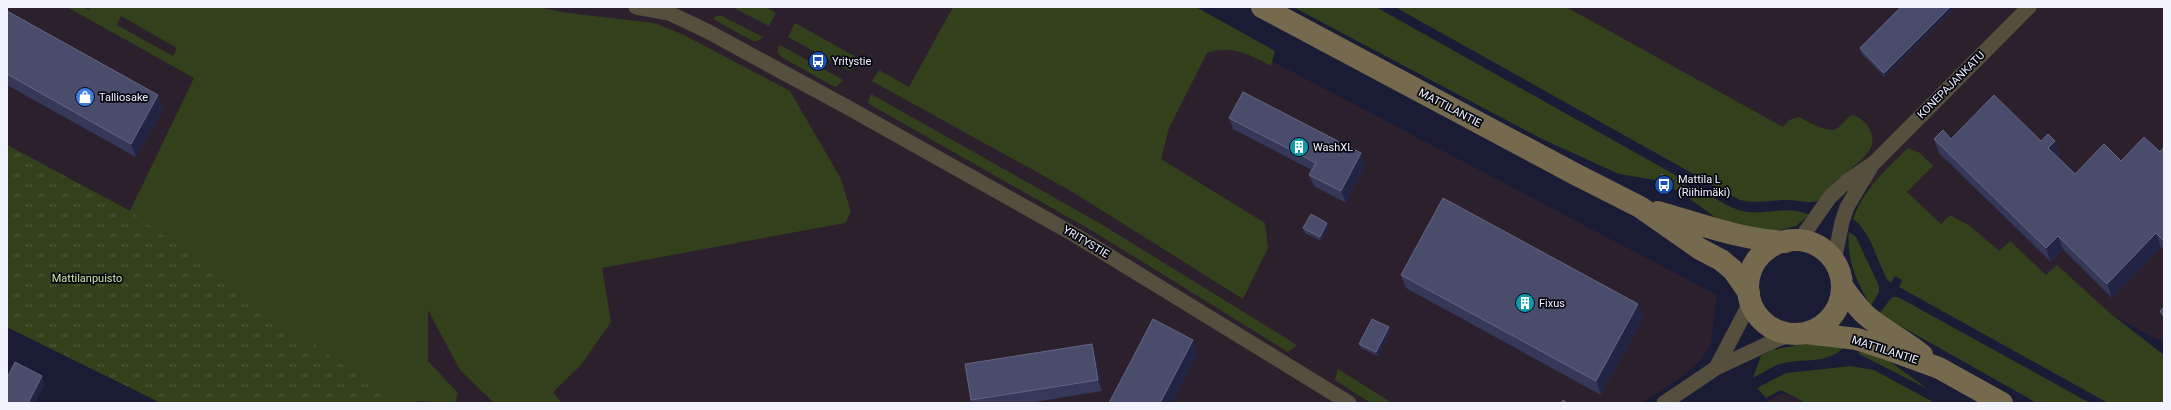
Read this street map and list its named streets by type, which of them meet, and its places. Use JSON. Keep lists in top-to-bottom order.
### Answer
{
  "streets": {
    "street": ["KONEPAJANKATU", "MATTILANTIE", "YRITYSTIE"]
  },
  "crossings": [
    ["KONEPAJANKATU", "MATTILANTIE"]
  ],
  "parks": ["Mattilanpuisto"],
  "places": {
    "bus stop": ["Yritystie", "Mattila L (Riihimäki)"],
    "shop": ["Talliosake"],
    "building": ["WashXL", "Fixus"]
  }
}
